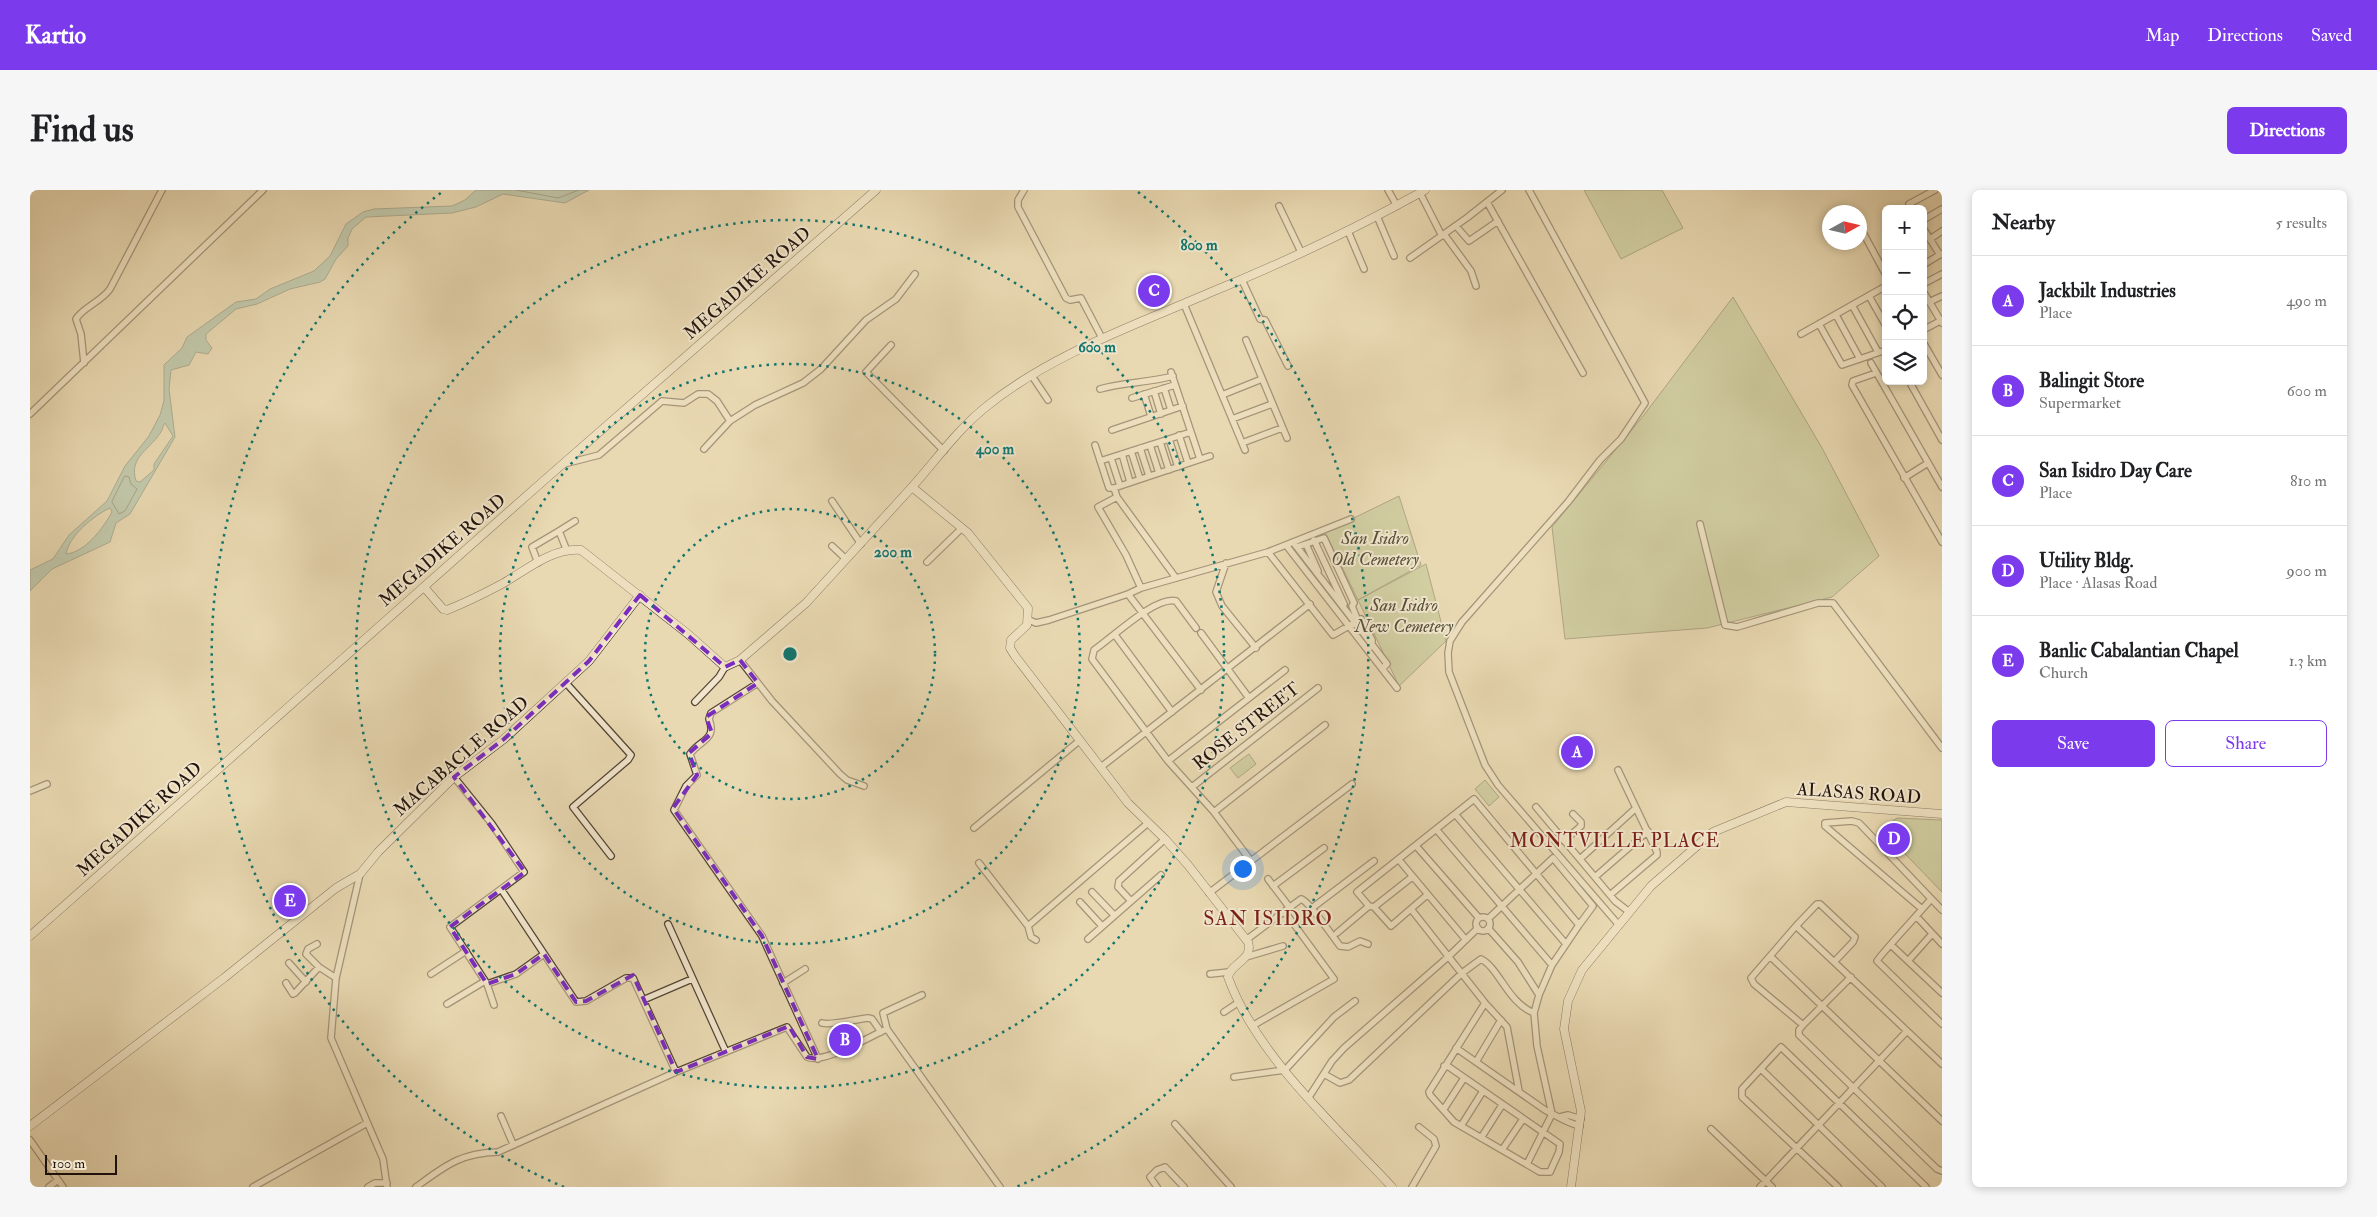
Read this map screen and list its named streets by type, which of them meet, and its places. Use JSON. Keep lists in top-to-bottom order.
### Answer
{
  "streets": {
    "street": [
      "MEGADIKE ROAD",
      "ROSE STREET",
      "MACABACLE ROAD",
      "ALASAS ROAD"
    ]
  },
  "districts": ["MONTVILLE PLACE", "SAN ISIDRO"],
  "parks": ["San Isidro Old Cemetery", "San Isidro New Cemetery"],
  "scale_bar": "100 m",
  "north": "right",
  "page": {
    "header": "Kartio",
    "nav": ["Map", "Directions", "Saved"],
    "buttons": [
      "Directions",
      ["Save", "Share"]
    ],
    "title": "Find us",
    "heading": ["Nearby", "5 results"],
    "map_buttons": ["+", "−"],
    "list": [
      {
        "mark": "A",
        "name": "Jackbilt Industries",
        "note": "Place",
        "value": "490 m"
      },
      {
        "mark": "B",
        "name": "Balingit Store",
        "note": "Supermarket",
        "value": "600 m"
      },
      {
        "mark": "C",
        "name": "San Isidro Day Care",
        "note": "Place",
        "value": "810 m"
      },
      {
        "mark": "D",
        "name": "Utility Bldg.",
        "note": "Place · Alasas Road",
        "value": "900 m"
      },
      {
        "mark": "E",
        "name": "Banlic Cabalantian Chapel",
        "note": "Church",
        "value": "1.3 km"
      }
    ],
    "pins": [
      "C",
      "A",
      "D",
      "E",
      "B"
    ],
    "scale": "100 m"
  },
  "rings": [
    "800 m",
    "600 m",
    "400 m",
    "200 m"
  ]
}
